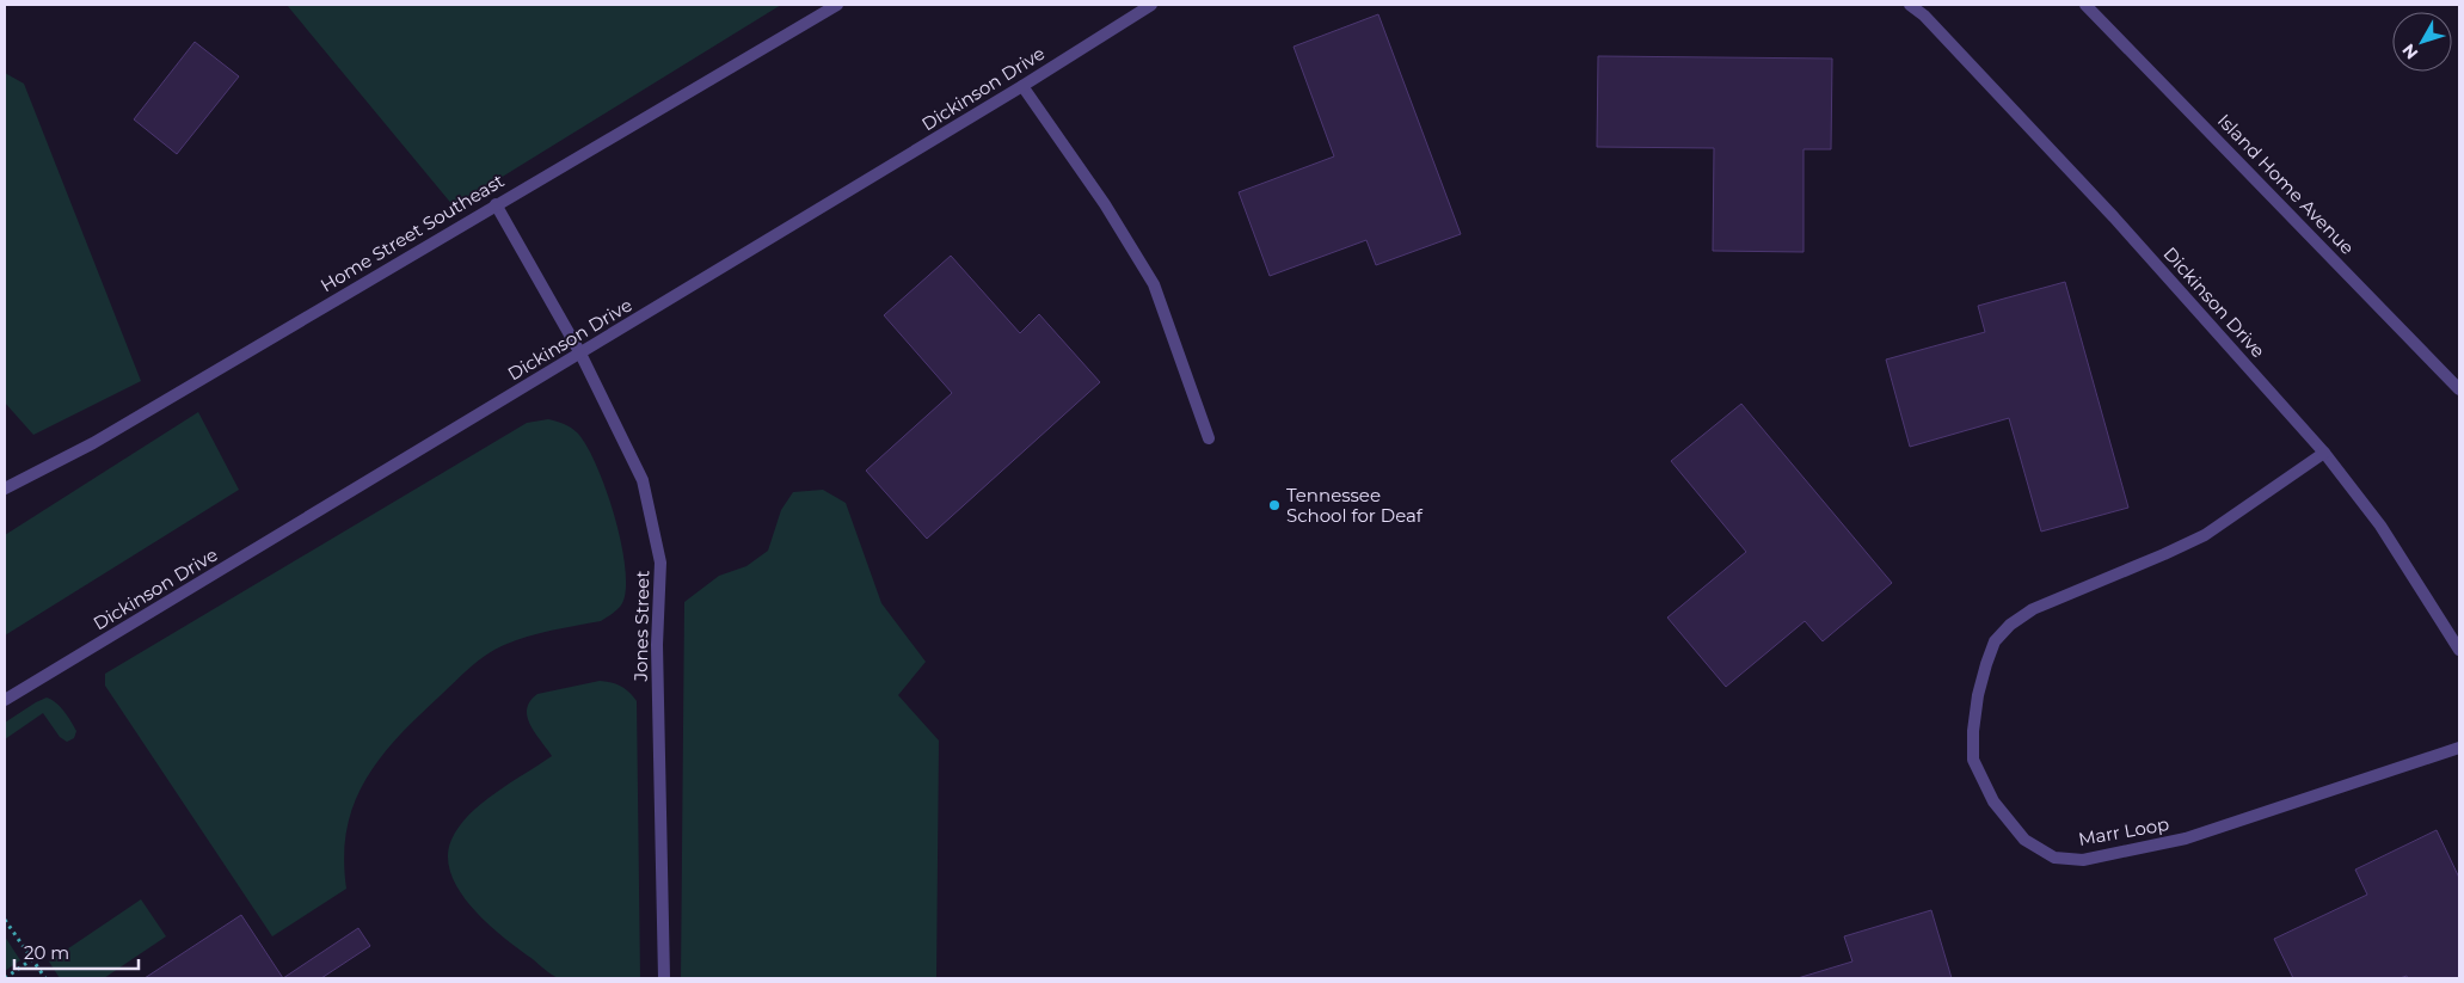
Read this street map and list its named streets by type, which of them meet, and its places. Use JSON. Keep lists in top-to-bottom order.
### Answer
{
  "streets": {
    "street": [
      "Dickinson Drive",
      "Island Home Avenue",
      "Home Street Southeast",
      "Jones Street",
      "Marr Loop"
    ]
  },
  "crossings": [
    ["Dickinson Drive", "Jones Street"],
    ["Dickinson Drive", "Marr Loop"],
    ["Home Street Southeast", "Jones Street"]
  ],
  "places": ["Tennessee School for Deaf"],
  "scale_bar": "20 m",
  "north": "bottom left"
}
